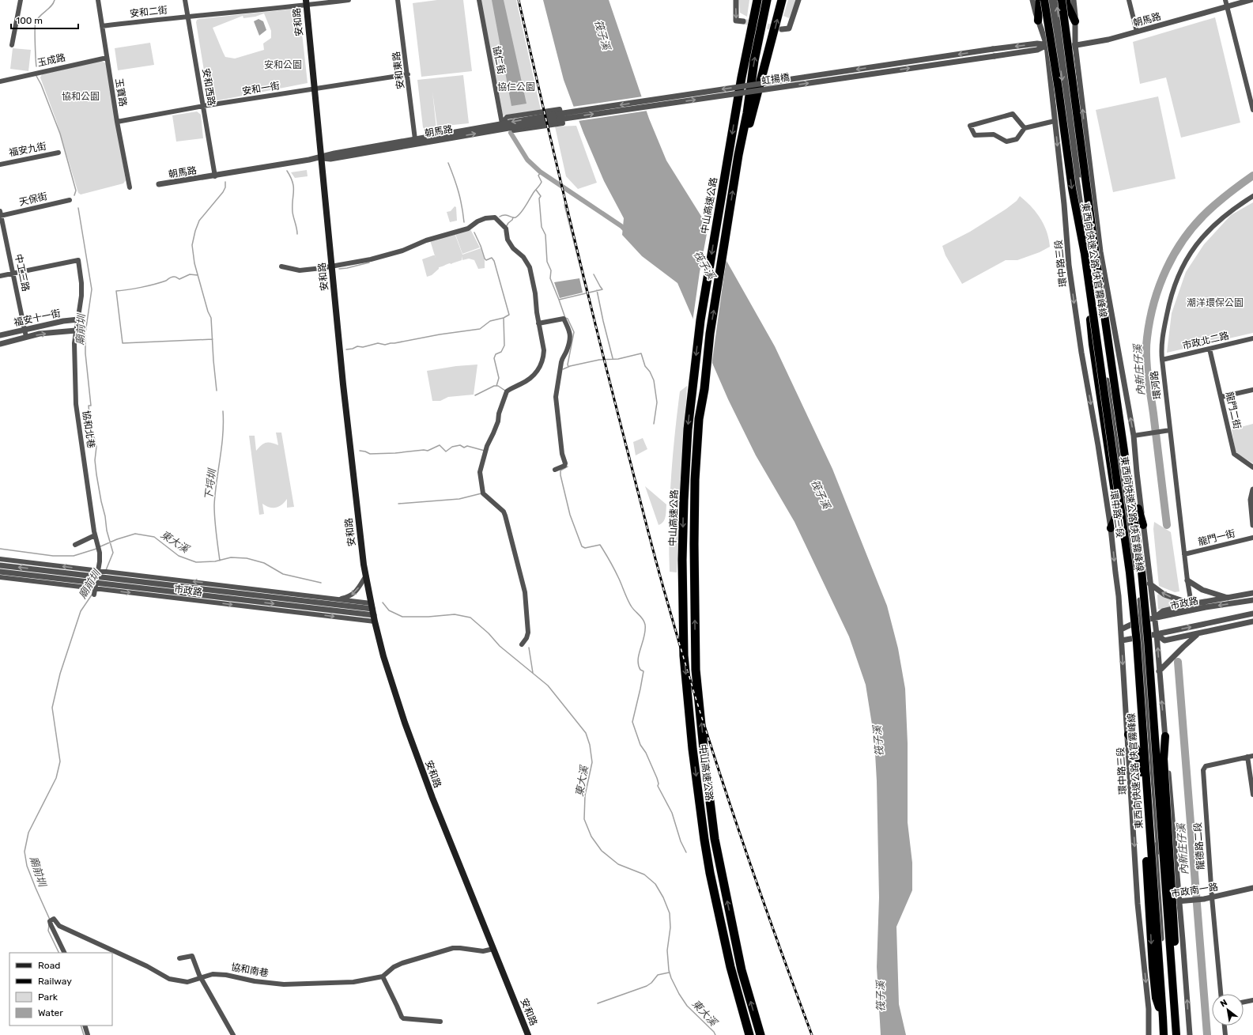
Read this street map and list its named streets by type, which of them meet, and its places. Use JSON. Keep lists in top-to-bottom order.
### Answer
{
  "streets": {
    "highway": ["中山高速公路", "東西向快速公路 快官霧峰線"],
    "main road": ["安和路"],
    "street": [
      "安和二街",
      "朝馬路",
      "玉成路",
      "協仁街",
      "安和東路",
      "虹揚橋",
      "安和西路",
      "安和一街",
      "玉寶路",
      "福安九街",
      "天保街",
      "環中路三段",
      "中工三路",
      "福安十一街",
      "市政北二路",
      "環河路",
      "龍門二街",
      "協和北巷",
      "龍門一街",
      "市政路",
      "龍德路二段",
      "市政南一路",
      "協和南巷"
    ]
  },
  "crossings": [
    ["安和二街", "安和路"],
    ["安和二街", "安和西路"],
    ["安和二街", "玉寶路"],
    ["朝馬路", "安和路"],
    ["朝馬路", "協仁街"],
    ["朝馬路", "安和東路"],
    ["朝馬路", "虹揚橋"],
    ["朝馬路", "安和西路"],
    ["朝馬路", "環中路三段"],
    ["安和路", "安和一街"],
    ["安和路", "市政路"],
    ["玉成路", "玉寶路"],
    ["安和東路", "安和一街"],
    ["安和西路", "安和一街"],
    ["安和一街", "玉寶路"],
    ["天保街", "中工三路"],
    ["環中路三段", "市政路"],
    ["環中路三段", "市政南一路"],
    ["中工三路", "福安十一街"],
    ["中工三路", "協和北巷"],
    ["福安十一街", "協和北巷"],
    ["市政北二路", "環河路"],
    ["市政北二路", "龍門二街"],
    ["環河路", "龍門一街"],
    ["協和北巷", "市政路"],
    ["龍德路二段", "市政南一路"]
  ],
  "water": [
    "筏子溪",
    "廟前圳",
    "內新庄仔溪",
    "下埒圳",
    "東大溪"
  ],
  "parks": [
    "安和公園",
    "協仁公園",
    "協和公園",
    "潮洋環保公園"
  ],
  "legend": [
    "Road",
    "Railway",
    "Park",
    "Water"
  ],
  "scale_bar": "100 m",
  "north": "top left"
}
